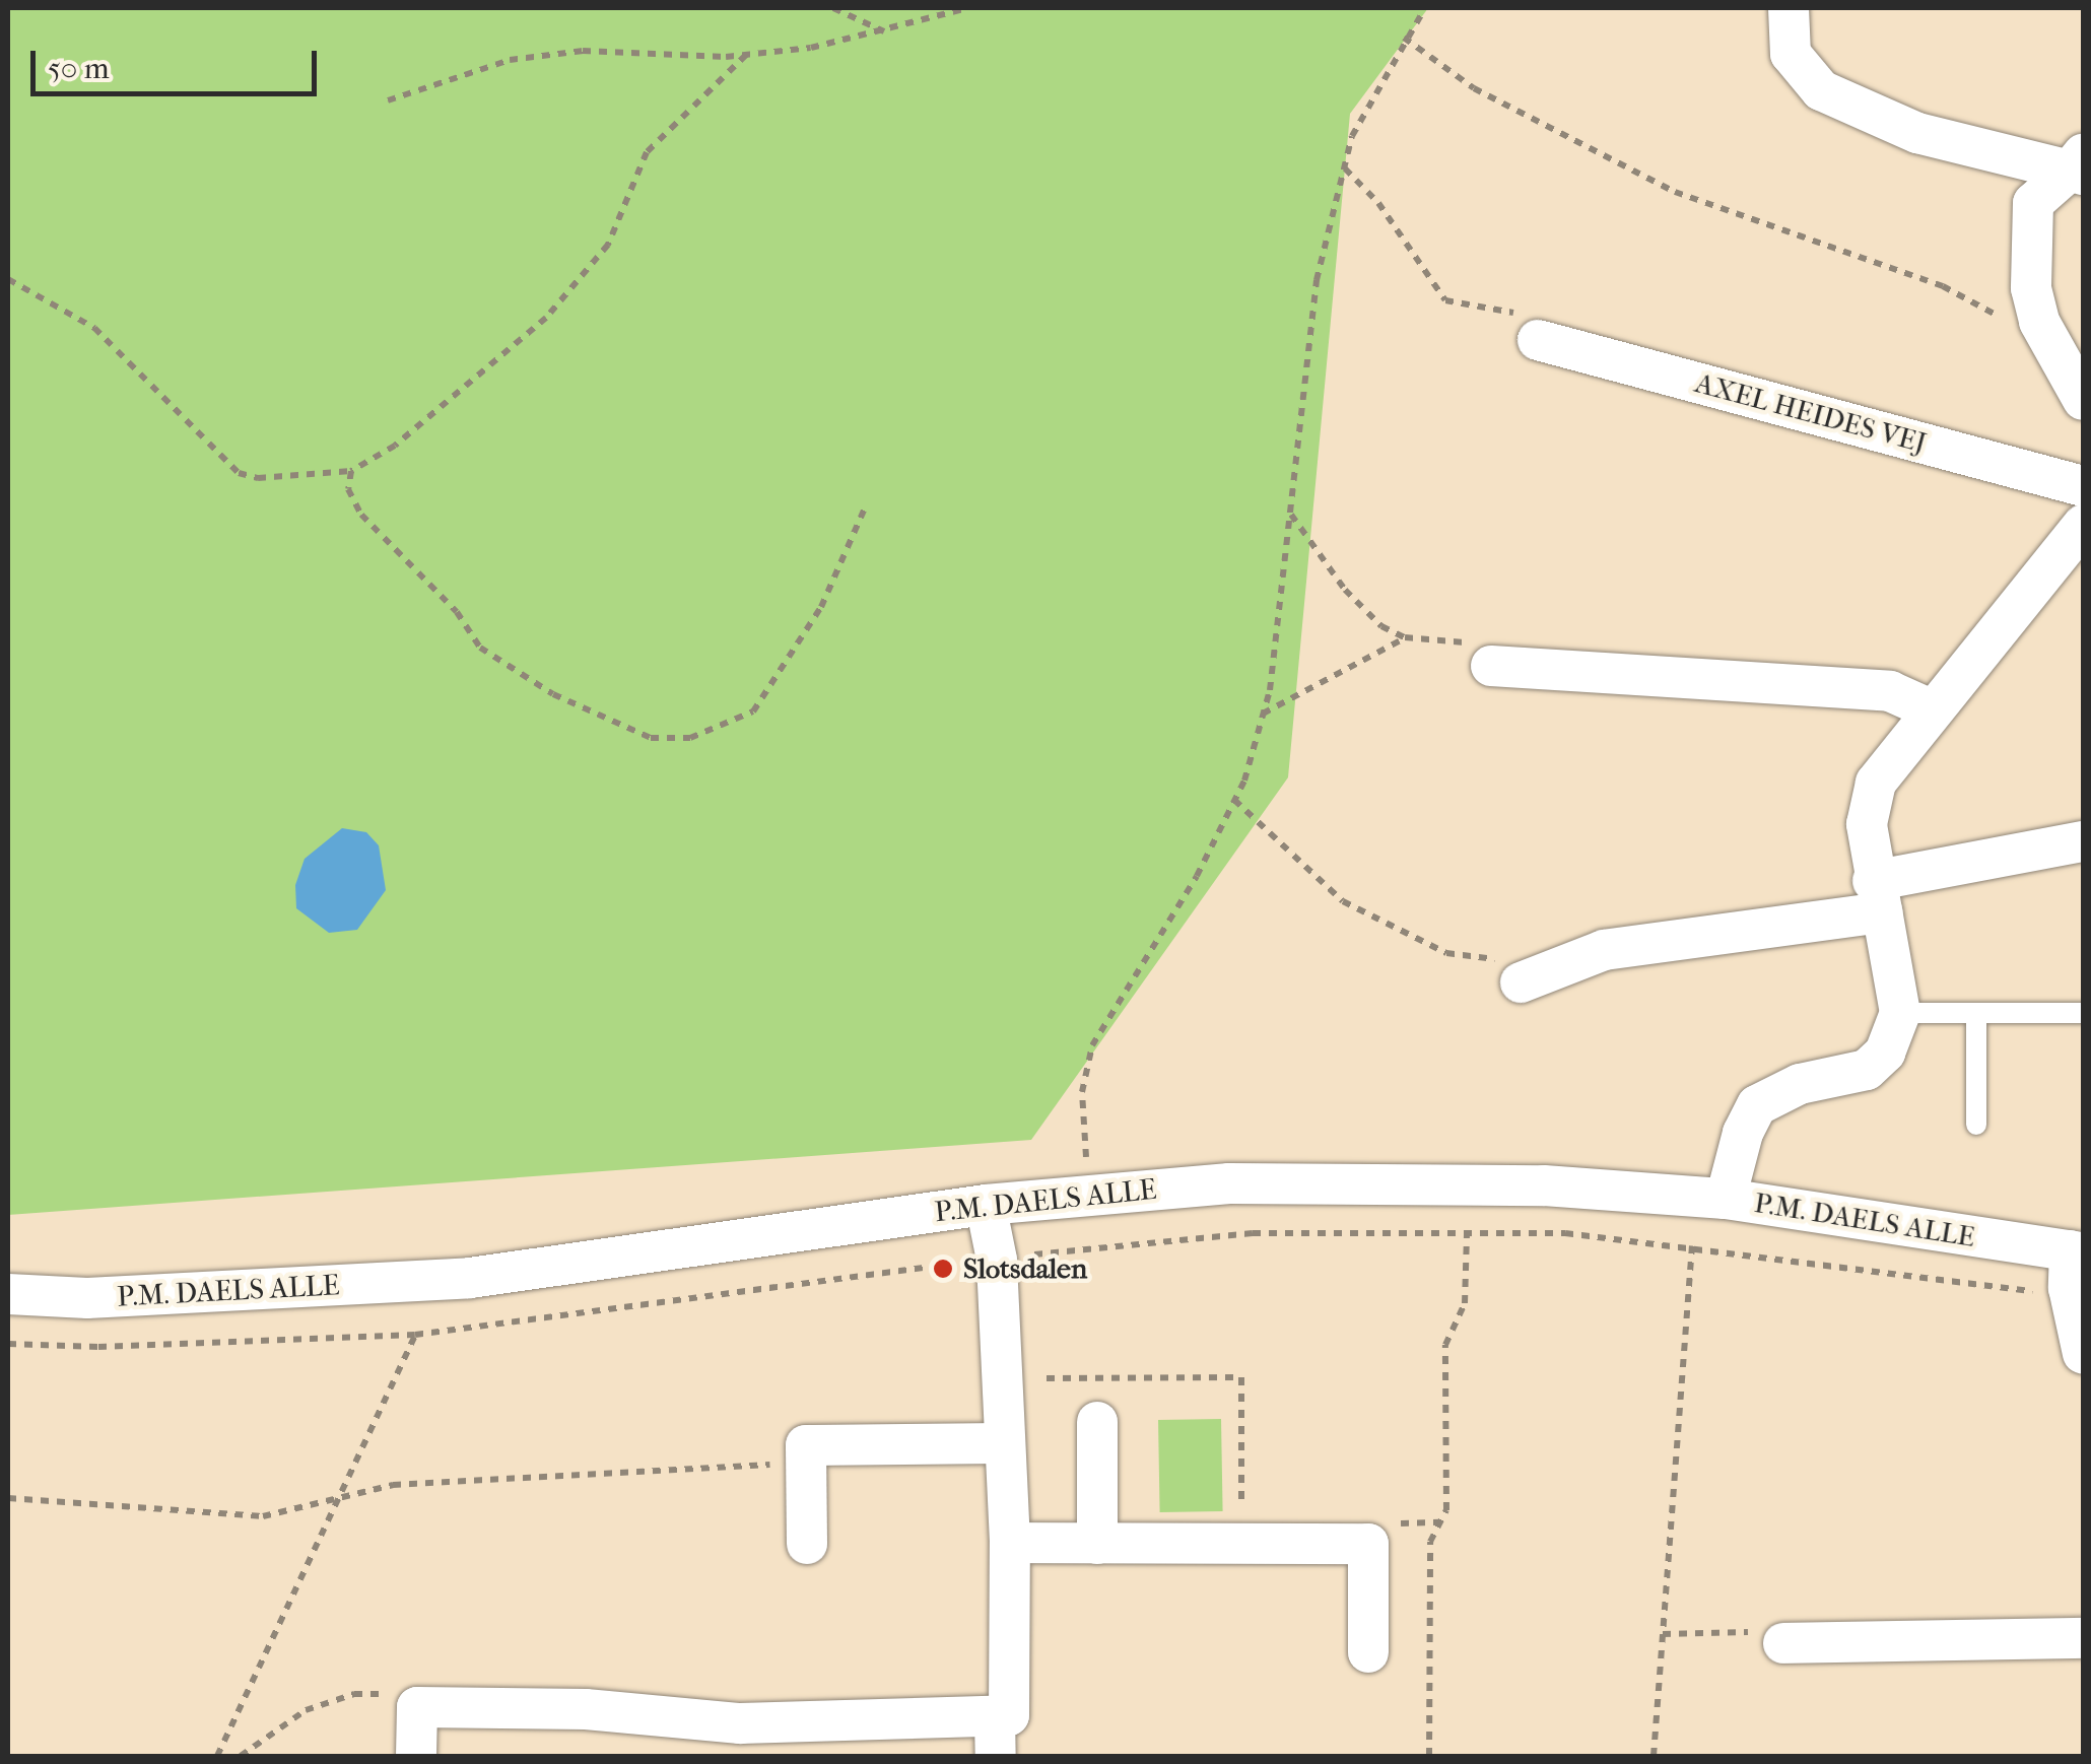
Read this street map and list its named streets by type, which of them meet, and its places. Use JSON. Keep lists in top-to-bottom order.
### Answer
{
  "streets": {
    "street": ["AXEL HEIDES VEJ", "P.M. DAELS ALLE"]
  },
  "places": ["Slotsdalen"],
  "scale_bar": "50 m"
}
